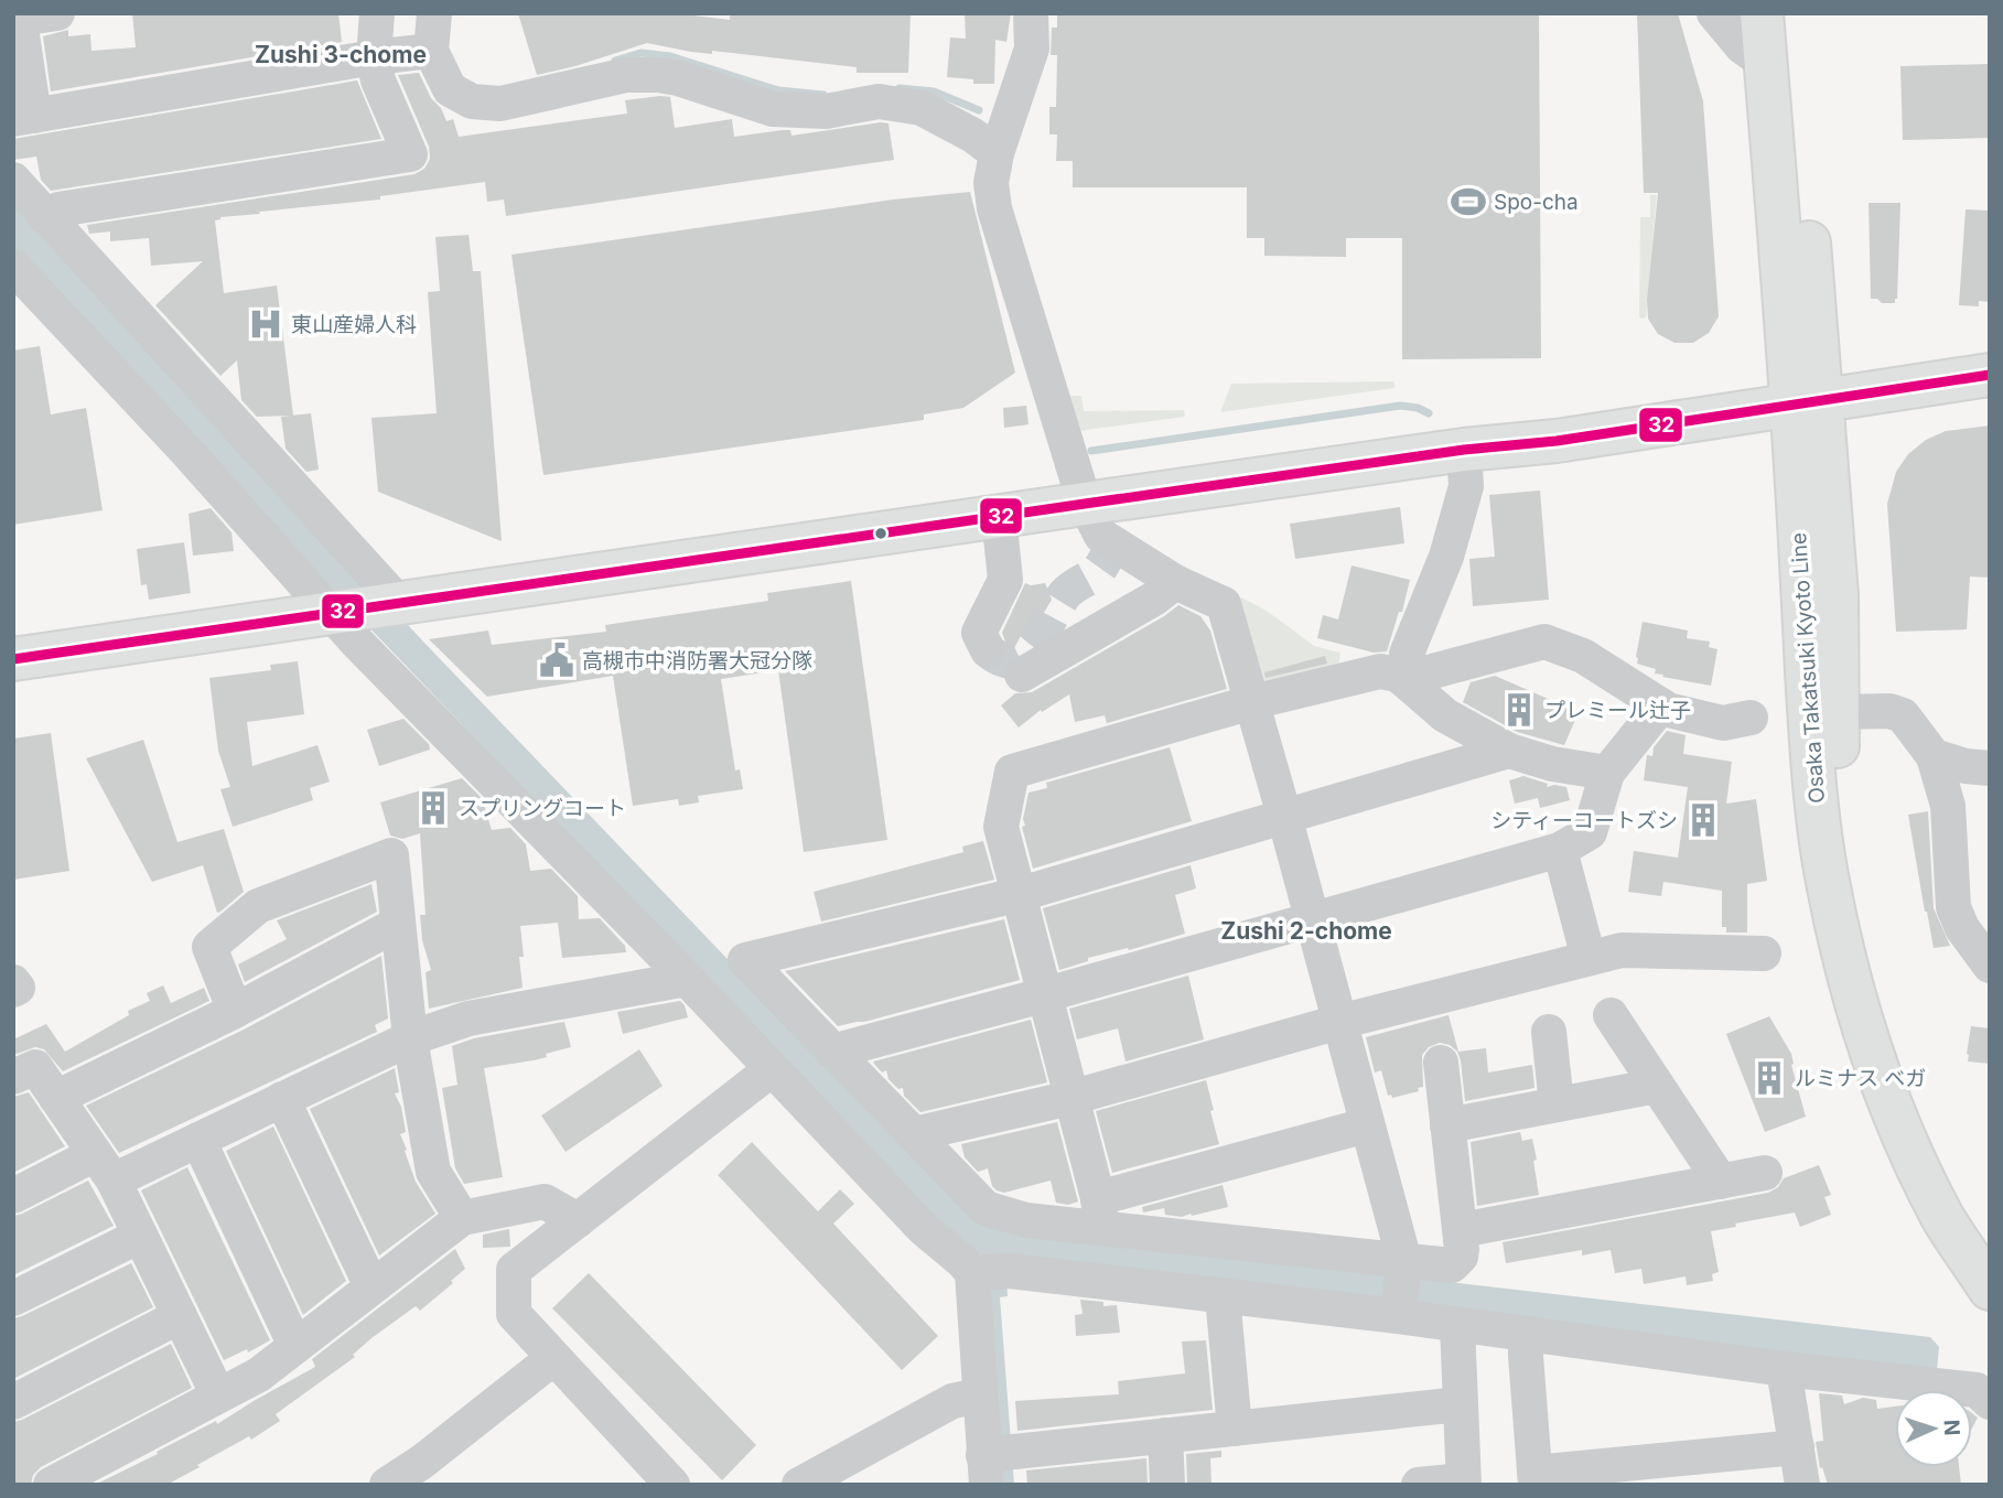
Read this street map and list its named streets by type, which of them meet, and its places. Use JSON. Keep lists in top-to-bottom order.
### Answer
{
  "streets": {
    "main road": ["Osaka Takatsuki Kyoto Line"]
  },
  "districts": ["Zushi 3-chome", "Zushi 2-chome"],
  "places": {
    "sports": ["Spo-cha"],
    "hospital": ["東山産婦人科"],
    "public building": ["高槻市中消防署大冠分隊"],
    "building": [
      "プレミール辻子",
      "スプリングコート",
      "シティーコートズシ",
      "ルミナス ベガ"
    ]
  },
  "lines": ["transit line 32"],
  "north": "right"
}
